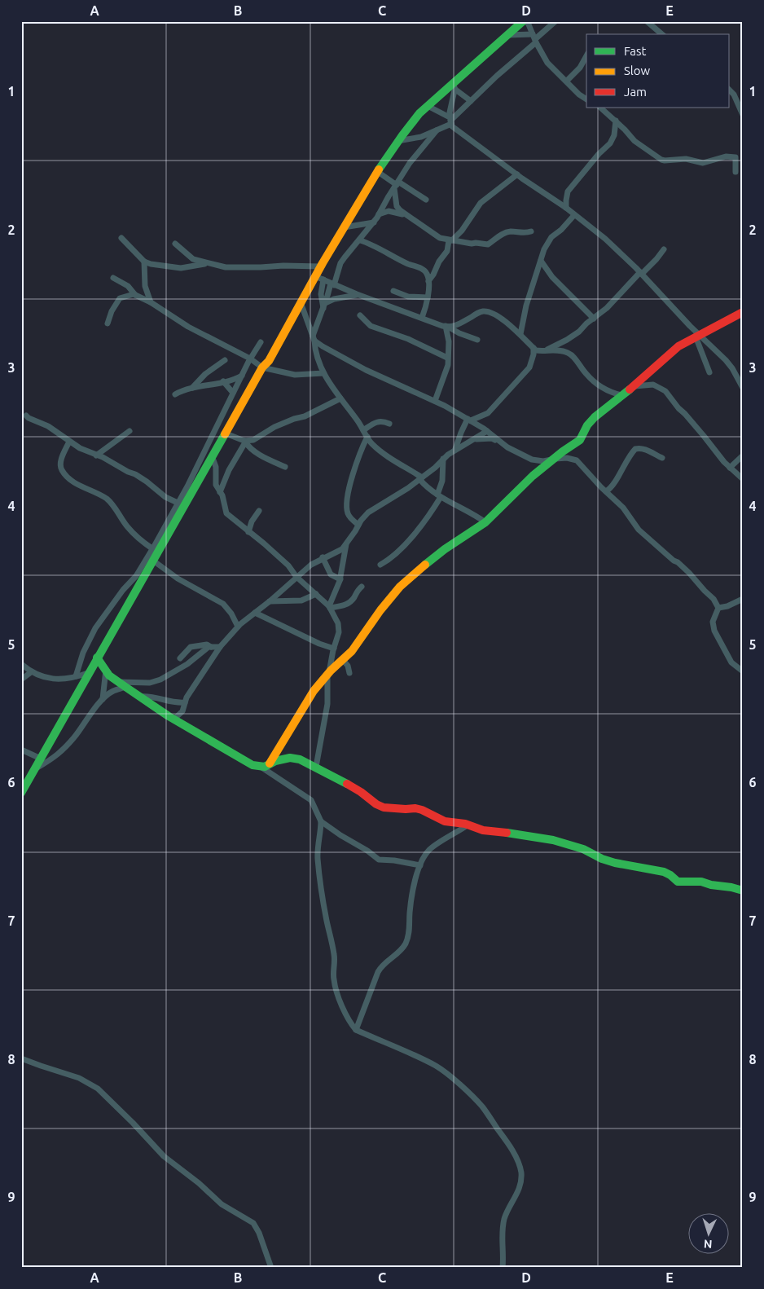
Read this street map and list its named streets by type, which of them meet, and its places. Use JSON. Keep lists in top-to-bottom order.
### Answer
{
  "legend": ["Fast", "Slow", "Jam"],
  "north": "bottom",
  "grid": {
    "columns": [
      "A",
      "B",
      "C",
      "D",
      "E"
    ],
    "rows": [
      "1",
      "2",
      "3",
      "4",
      "5",
      "6",
      "7",
      "8",
      "9"
    ]
  }
}
